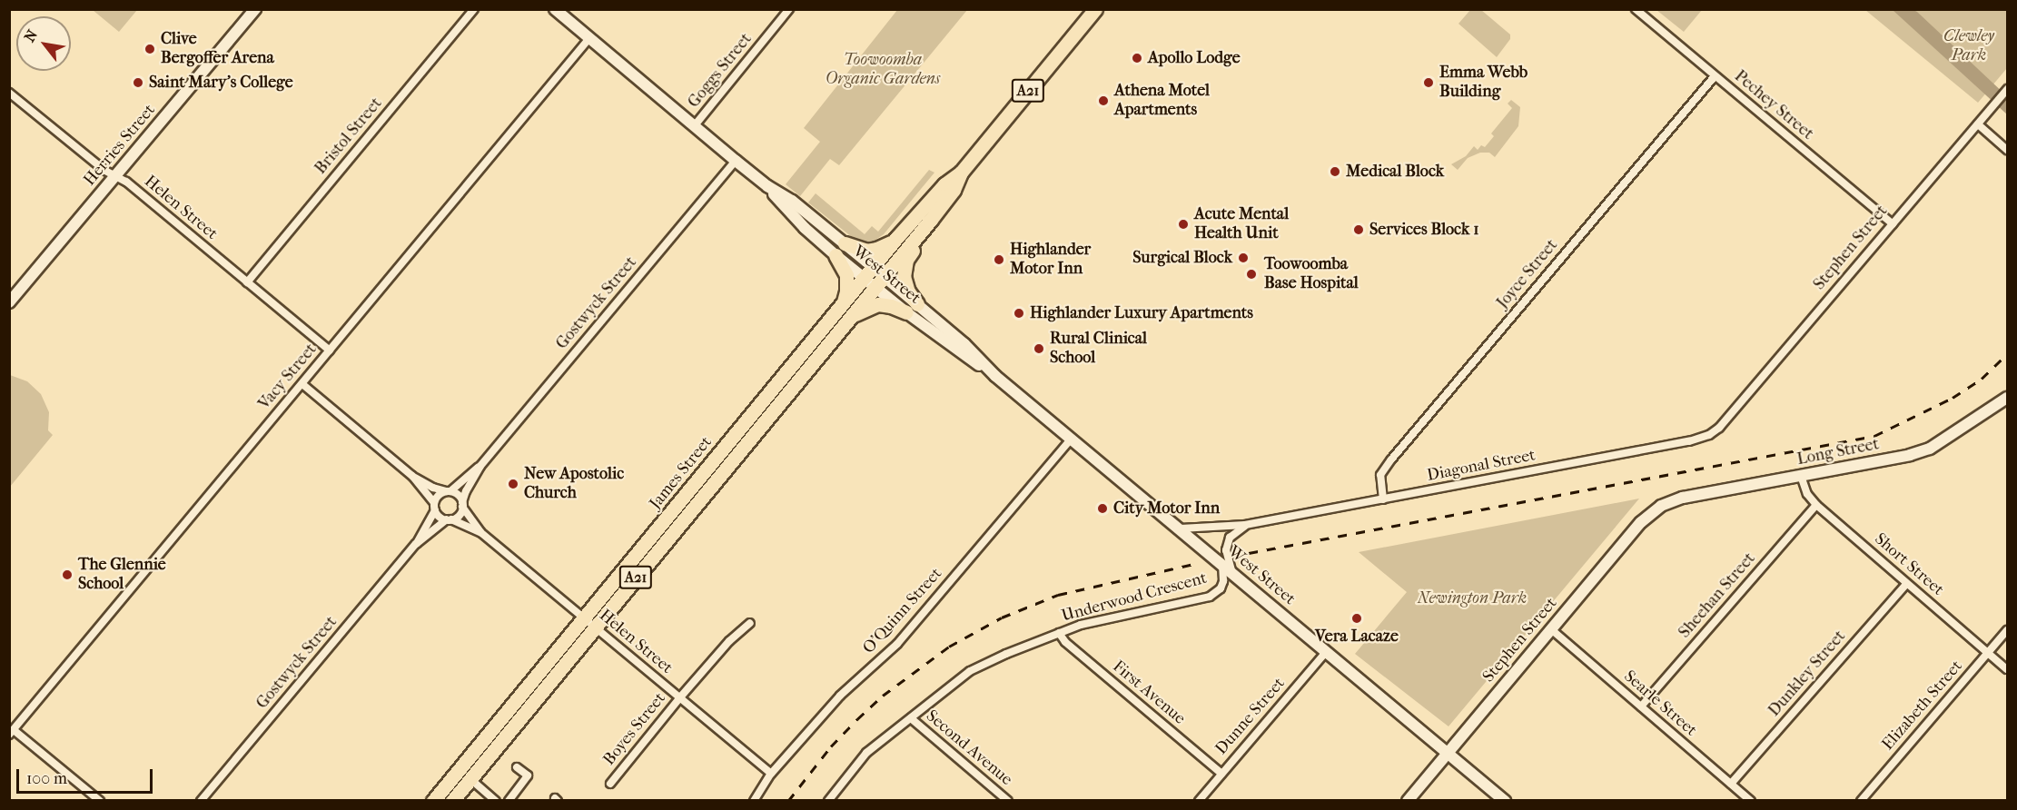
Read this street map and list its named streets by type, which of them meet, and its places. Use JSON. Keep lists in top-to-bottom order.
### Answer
{
  "streets": {
    "highway": ["A21", "James Street"],
    "main road": [
      "Herries Street",
      "Stephen Street",
      "West Street",
      "Long Street"
    ],
    "street": [
      "Goggs Street",
      "Pechey Street",
      "Bristol Street",
      "Helen Street",
      "Joyce Street",
      "Gostwyck Street",
      "Vacy Street",
      "Diagonal Street",
      "Short Street",
      "Sheehan Street",
      "Underwood Crescent",
      "O'Quinn Street",
      "Dunkley Street",
      "First Avenue",
      "Searle Street",
      "Elizabeth Street",
      "Dunne Street",
      "Boyes Street",
      "Second Avenue"
    ]
  },
  "crossings": [
    ["Goggs Street", "West Street"],
    ["Pechey Street", "Stephen Street"],
    ["Pechey Street", "Joyce Street"],
    ["Bristol Street", "Helen Street"],
    ["Herries Street", "Helen Street"],
    ["Helen Street", "Gostwyck Street"],
    ["Helen Street", "Vacy Street"],
    ["Helen Street", "James Street"],
    ["Helen Street", "O'Quinn Street"],
    ["Helen Street", "Boyes Street"],
    ["Stephen Street", "West Street"],
    ["Stephen Street", "Long Street"],
    ["Stephen Street", "Diagonal Street"],
    ["Stephen Street", "Searle Street"],
    ["Joyce Street", "Diagonal Street"],
    ["West Street", "Gostwyck Street"],
    ["West Street", "Vacy Street"],
    ["West Street", "Diagonal Street"],
    ["West Street", "James Street"],
    ["West Street", "Underwood Crescent"],
    ["West Street", "O'Quinn Street"],
    ["West Street", "Dunne Street"],
    ["Long Street", "Short Street"],
    ["Short Street", "Sheehan Street"],
    ["Short Street", "Dunkley Street"],
    ["Short Street", "Elizabeth Street"],
    ["Sheehan Street", "Searle Street"],
    ["Underwood Crescent", "First Avenue"],
    ["Underwood Crescent", "Second Avenue"],
    ["Dunkley Street", "Searle Street"],
    ["First Avenue", "Dunne Street"]
  ],
  "parks": ["Clewley Park", "Toowoomba Organic Gardens", "Newington Park"],
  "places": [
    "Clive Bergoffer Arena",
    "Apollo Lodge",
    "Saint Mary's College",
    "Emma Webb Building",
    "Athena Motel Apartments",
    "Medical Block",
    "Acute Mental Health Unit",
    "Services Block 1",
    "Surgical Block",
    "Highlander Motor Inn",
    "Toowoomba Base Hospital",
    "Highlander Luxury Apartments",
    "Rural Clinical School",
    "New Apostolic Church",
    "City Motor Inn",
    "The Glennie School",
    "Vera Lacaze"
  ],
  "scale_bar": "100 m",
  "north": "top left"
}
